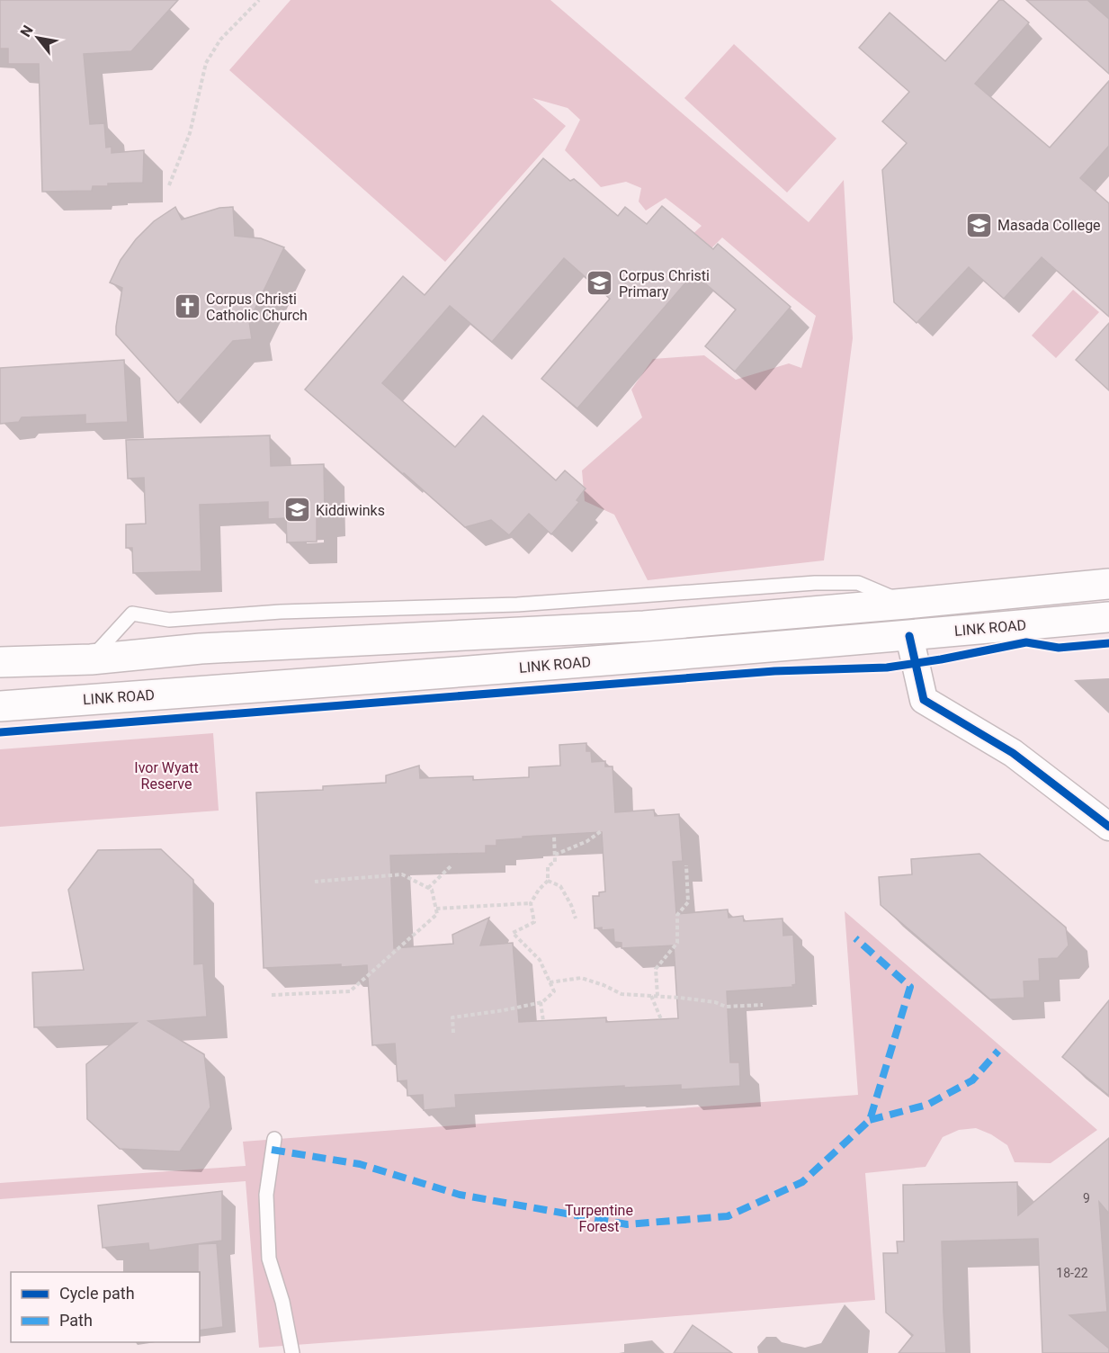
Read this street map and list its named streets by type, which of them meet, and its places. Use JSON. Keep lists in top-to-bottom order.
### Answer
{
  "streets": {
    "main road": ["LINK ROAD"]
  },
  "parks": ["Ivor Wyatt Reserve", "Turpentine Forest"],
  "places": {
    "school or university": ["Masada College", "Corpus Christi Primary", "Kiddiwinks"],
    "church": ["Corpus Christi Catholic Church"]
  },
  "house_numbers": ["9", "18-22"],
  "legend": ["Cycle path", "Path"],
  "north": "top left"
}
